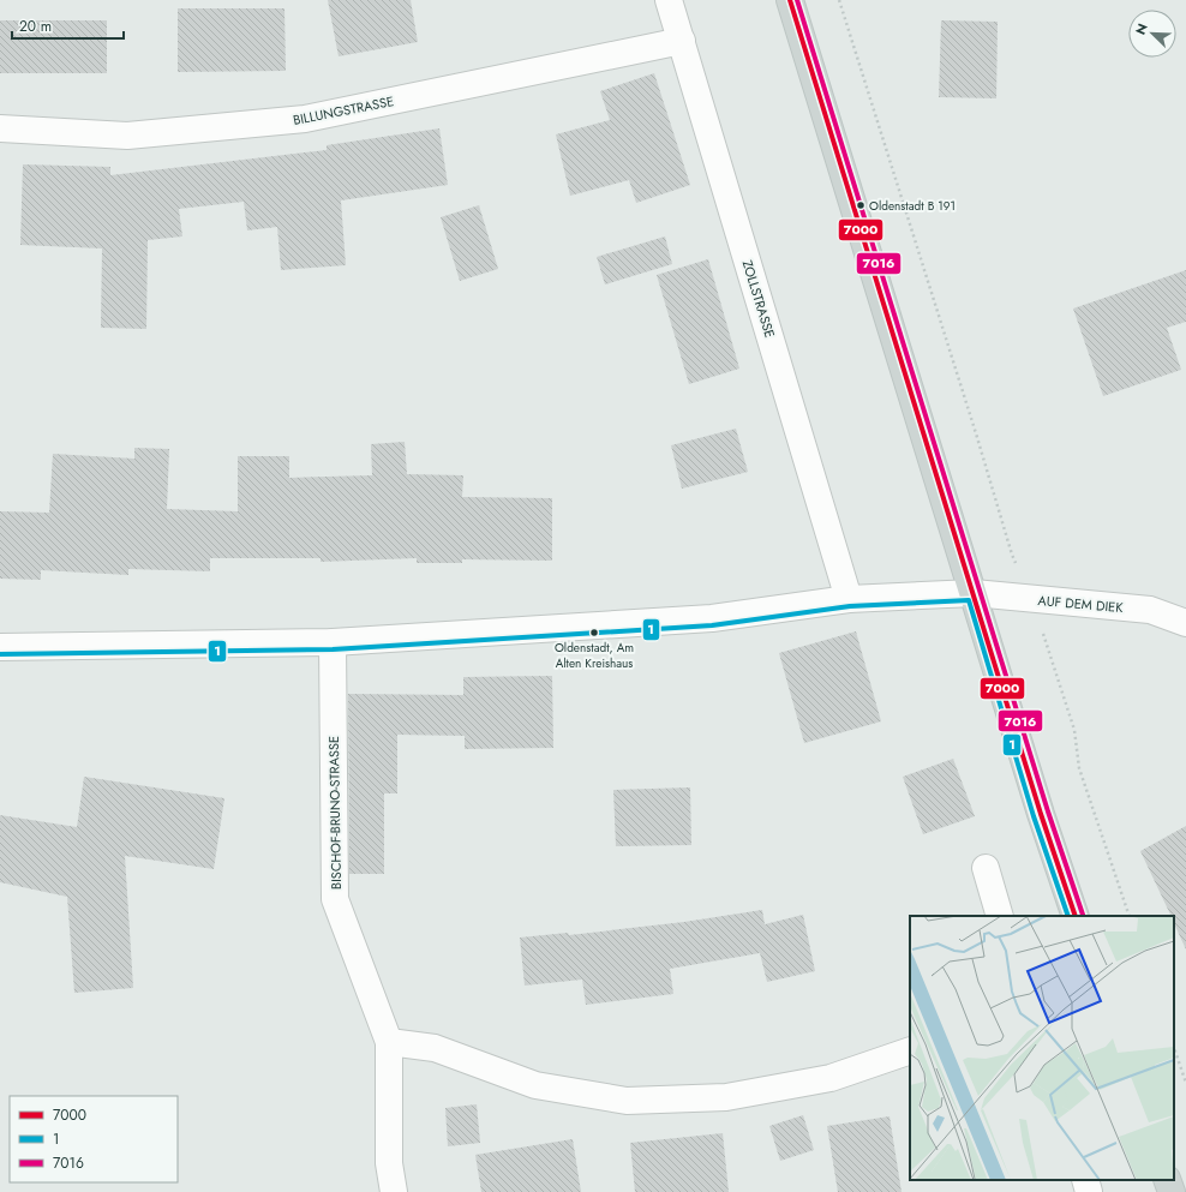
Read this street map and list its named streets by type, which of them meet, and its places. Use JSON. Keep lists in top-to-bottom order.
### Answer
{
  "streets": {
    "street": [
      "BILLUNGSTRASSE",
      "ZOLLSTRASSE",
      "AUF DEM DIEK",
      "BISCHOF-BRUNO-STRASSE"
    ]
  },
  "crossings": [
    ["BILLUNGSTRASSE", "ZOLLSTRASSE"],
    ["ZOLLSTRASSE", "AUF DEM DIEK"],
    ["AUF DEM DIEK", "BISCHOF-BRUNO-STRASSE"]
  ],
  "places": ["Oldenstadt B 191", "Oldenstadt, Am Alten Kreishaus"],
  "lines": ["transit line 7000", "transit line 7016", "transit line 1"],
  "legend": ["7000", "1", "7016"],
  "scale_bar": "20 m",
  "north": "top left"
}
